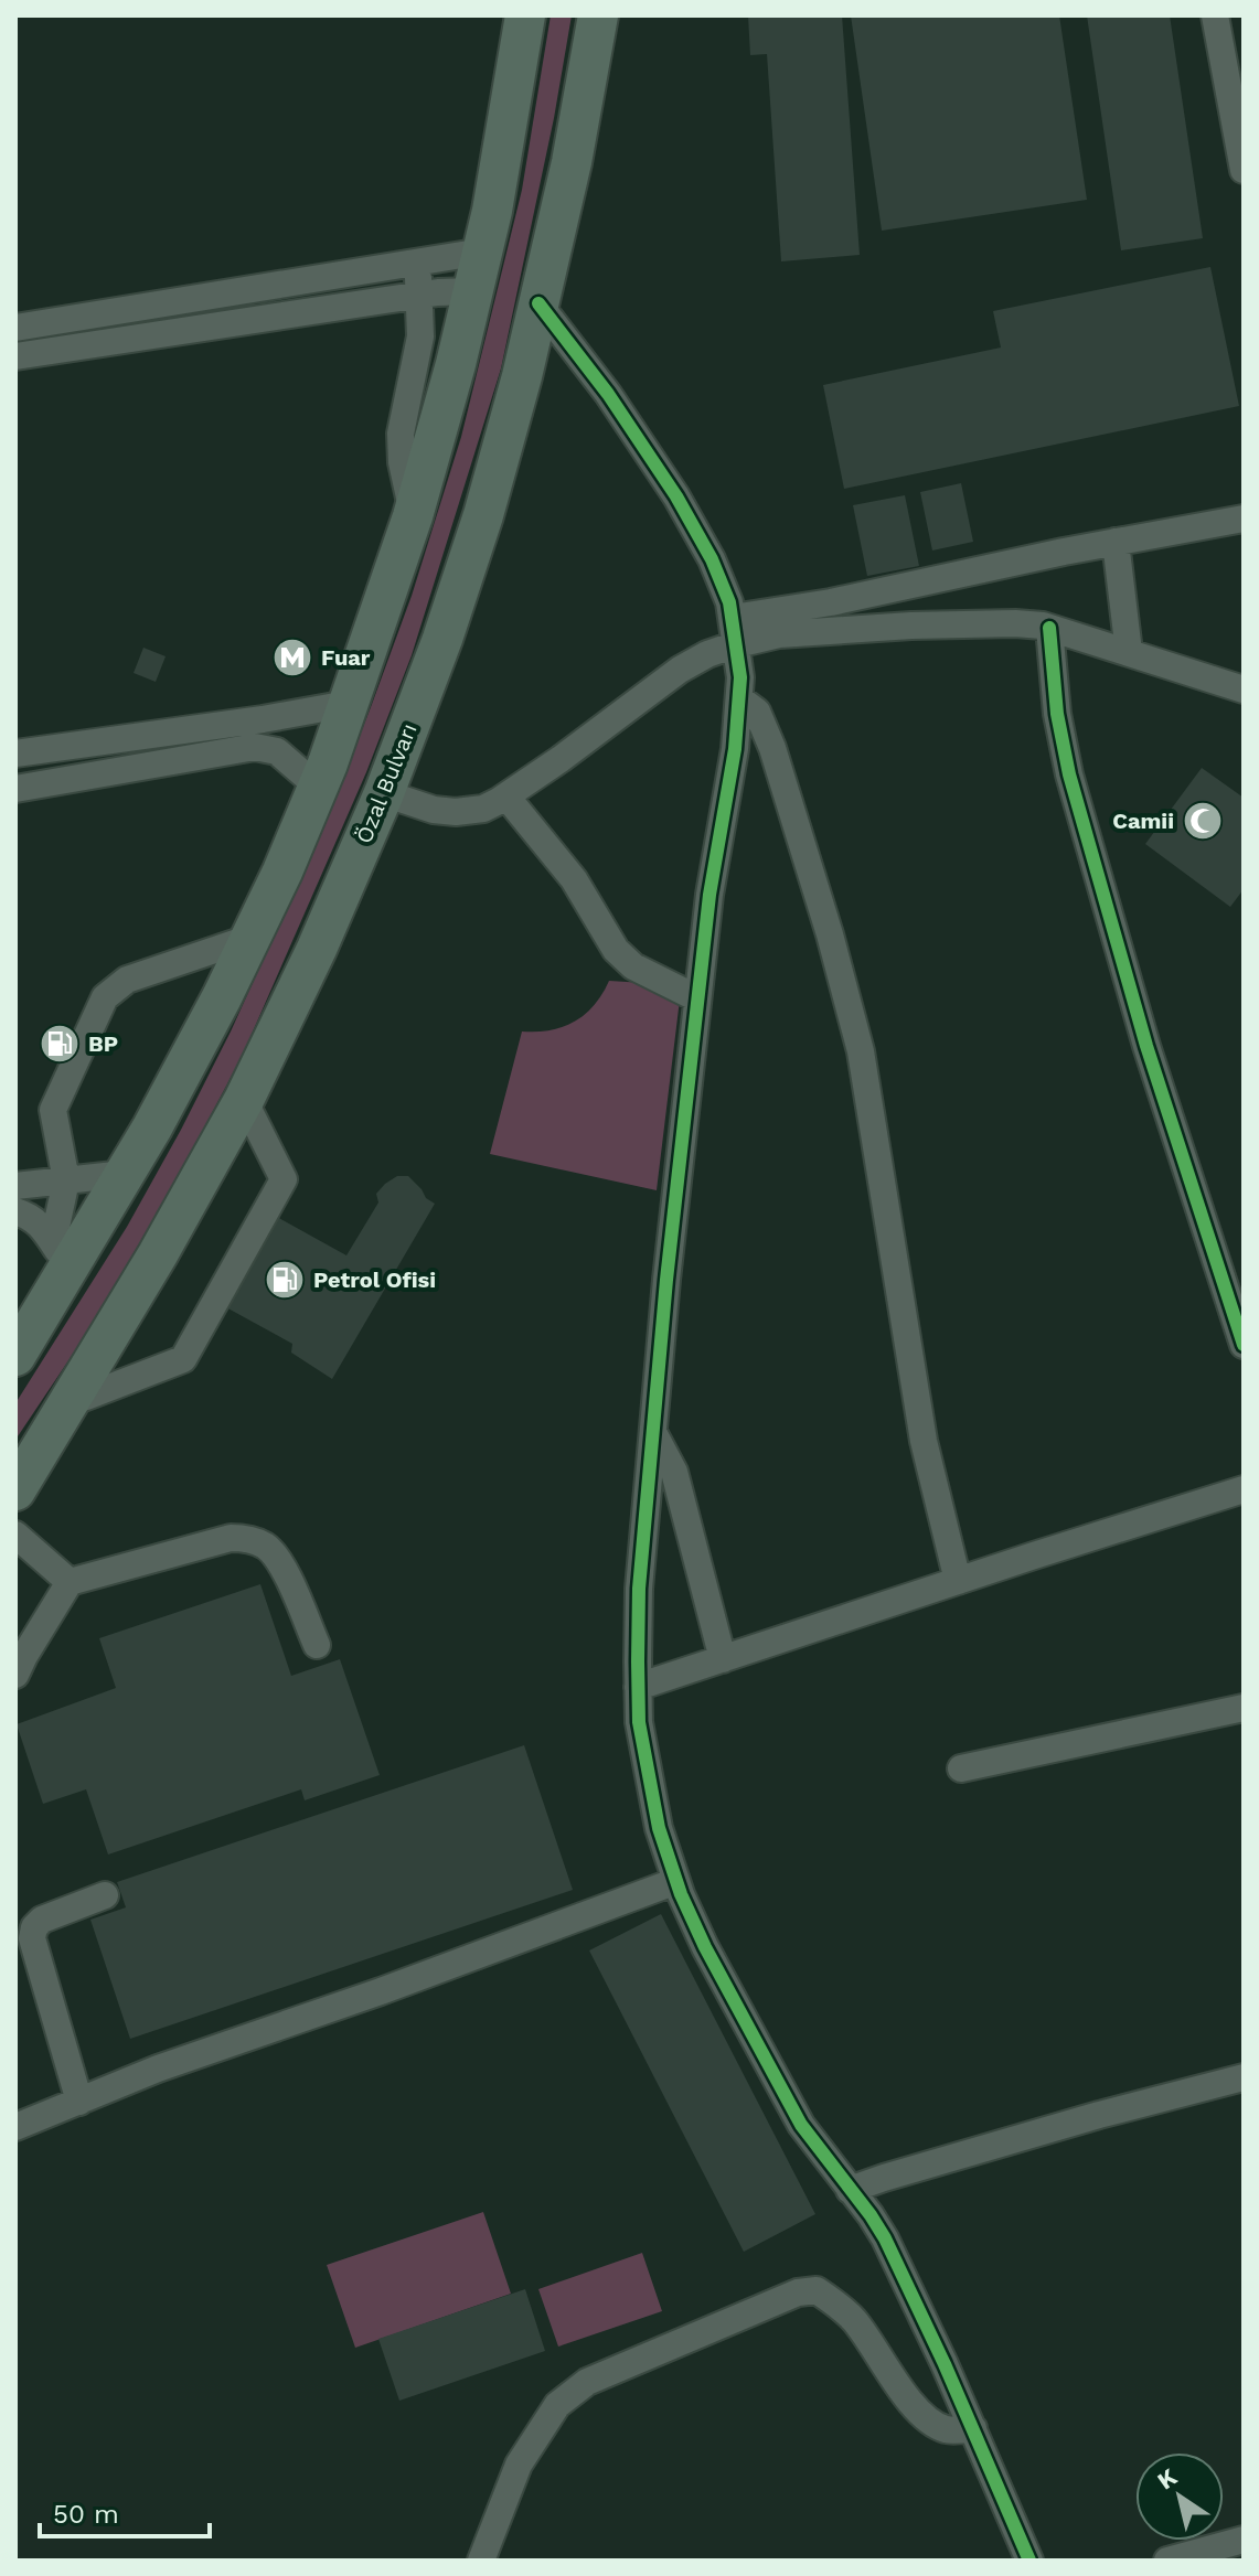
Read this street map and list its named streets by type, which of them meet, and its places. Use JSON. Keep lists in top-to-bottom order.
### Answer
{
  "streets": {
    "highway": ["Özal Bulvarı"]
  },
  "places": {
    "metro station": ["Fuar"],
    "mosque": ["Camii"],
    "fuel station": ["BP", "Petrol Ofisi"]
  },
  "scale_bar": "50 m",
  "north": "top left"
}
